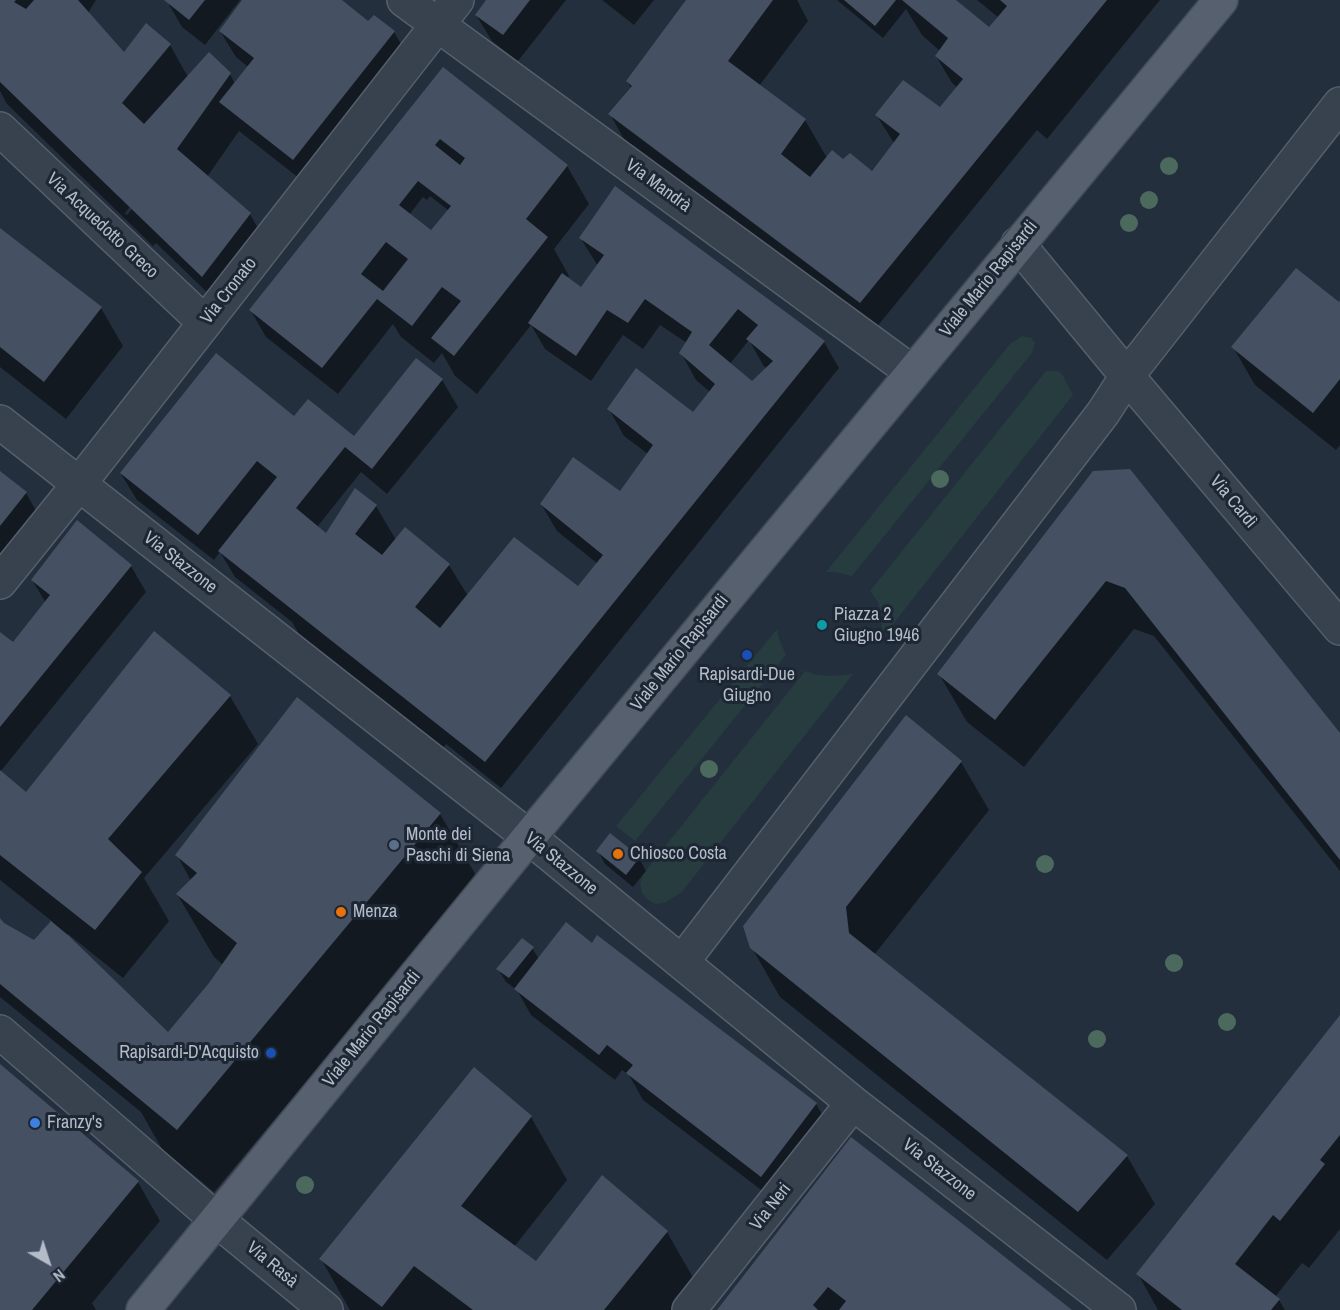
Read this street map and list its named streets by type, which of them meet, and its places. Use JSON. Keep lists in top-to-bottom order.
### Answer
{
  "streets": {
    "main road": ["Viale Mario Rapisardi"],
    "street": [
      "Via Mandrà",
      "Via Acquedotto Greco",
      "Via Cronato",
      "Via Cardì",
      "Via Stazzone",
      "Via Neri",
      "Via Rasà"
    ]
  },
  "crossings": [
    ["Via Mandrà", "Viale Mario Rapisardi"],
    ["Via Mandrà", "Via Cronato"],
    ["Via Acquedotto Greco", "Via Cronato"],
    ["Viale Mario Rapisardi", "Via Cardì"],
    ["Viale Mario Rapisardi", "Via Stazzone"],
    ["Viale Mario Rapisardi", "Via Rasà"],
    ["Via Cronato", "Via Stazzone"],
    ["Via Stazzone", "Via Neri"]
  ],
  "places": [
    "Piazza 2 Giugno 1946",
    "Rapisardi-Due Giugno",
    "Monte dei Paschi di Siena",
    "Chiosco Costa",
    "Menza",
    "Rapisardi-D'Acquisto",
    "Franzy's"
  ],
  "north": "bottom right"
}
